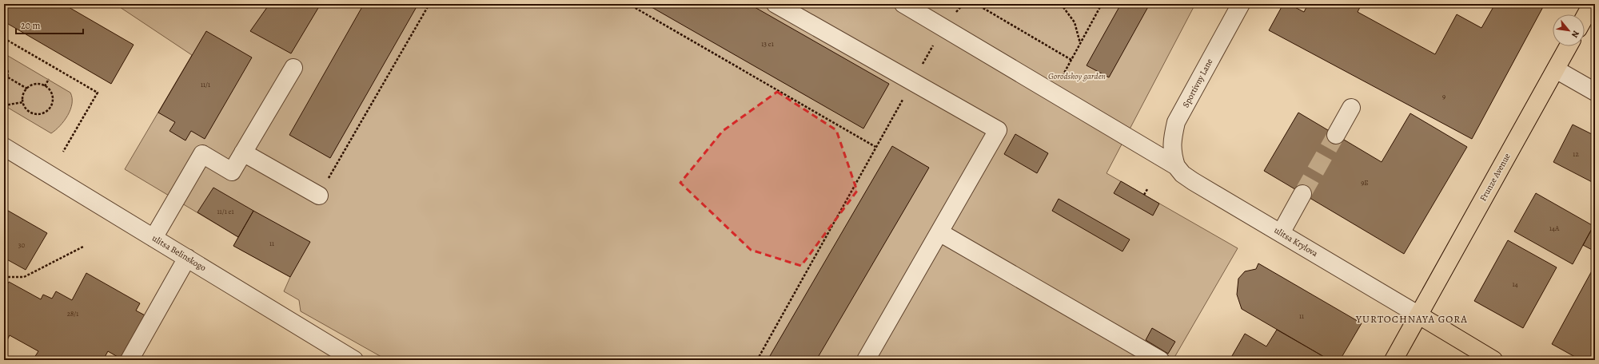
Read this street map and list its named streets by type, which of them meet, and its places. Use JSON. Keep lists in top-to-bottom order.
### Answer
{
  "streets": {
    "main road": ["Frunze Avenue"],
    "street": ["Sportivny Lane", "ulitsa Krylova", "ulitsa Belinskogo"]
  },
  "crossings": [
    ["Sportivny Lane", "ulitsa Krylova"],
    ["Frunze Avenue", "ulitsa Krylova"]
  ],
  "districts": ["YURTOCHNAYA GORA"],
  "parks": ["Gorodskoy garden"],
  "house_numbers": [
    "13 с1",
    "11/1",
    "9",
    "12",
    "9Б",
    "11/1 с1",
    "14А",
    "11",
    "30",
    "14",
    "28/1",
    "11"
  ],
  "scale_bar": "20 m",
  "north": "bottom right"
}
